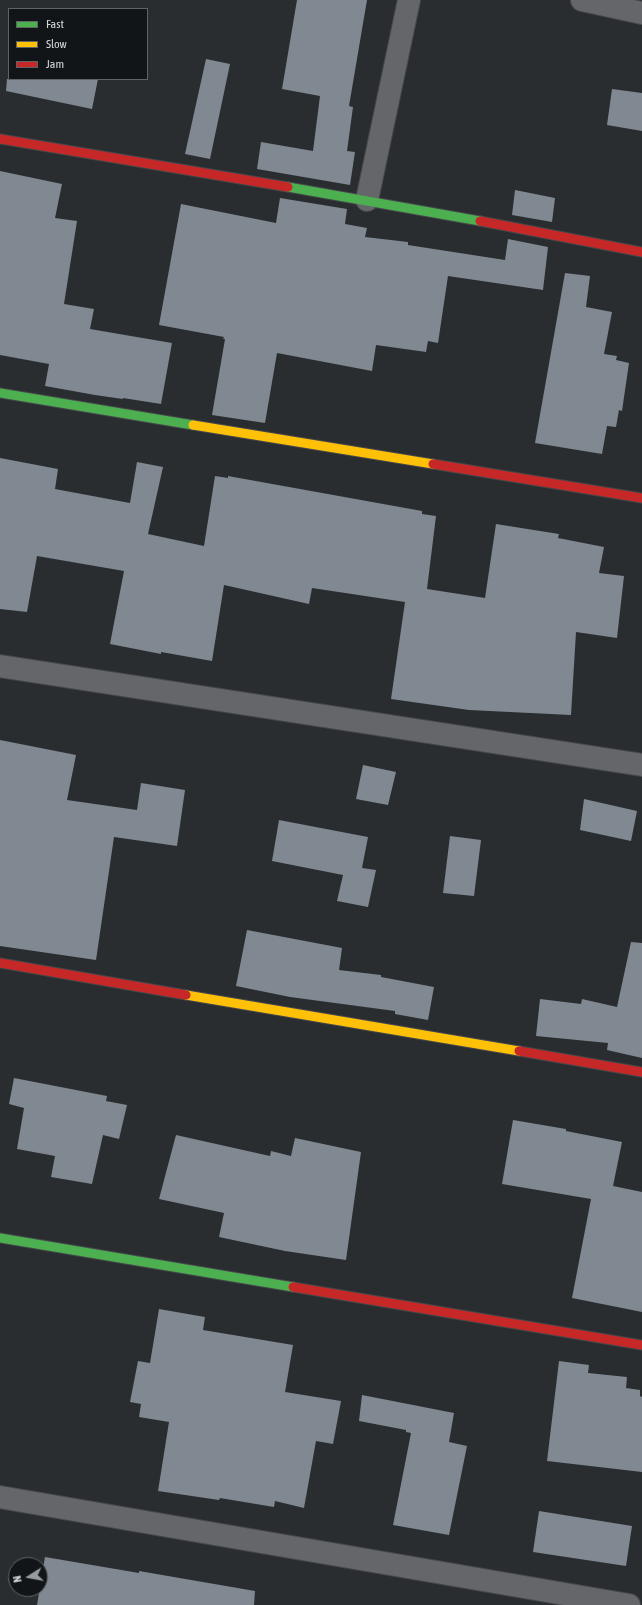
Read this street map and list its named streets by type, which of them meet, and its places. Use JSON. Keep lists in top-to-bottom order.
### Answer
{
  "legend": ["Fast", "Slow", "Jam"],
  "north": "left"
}
